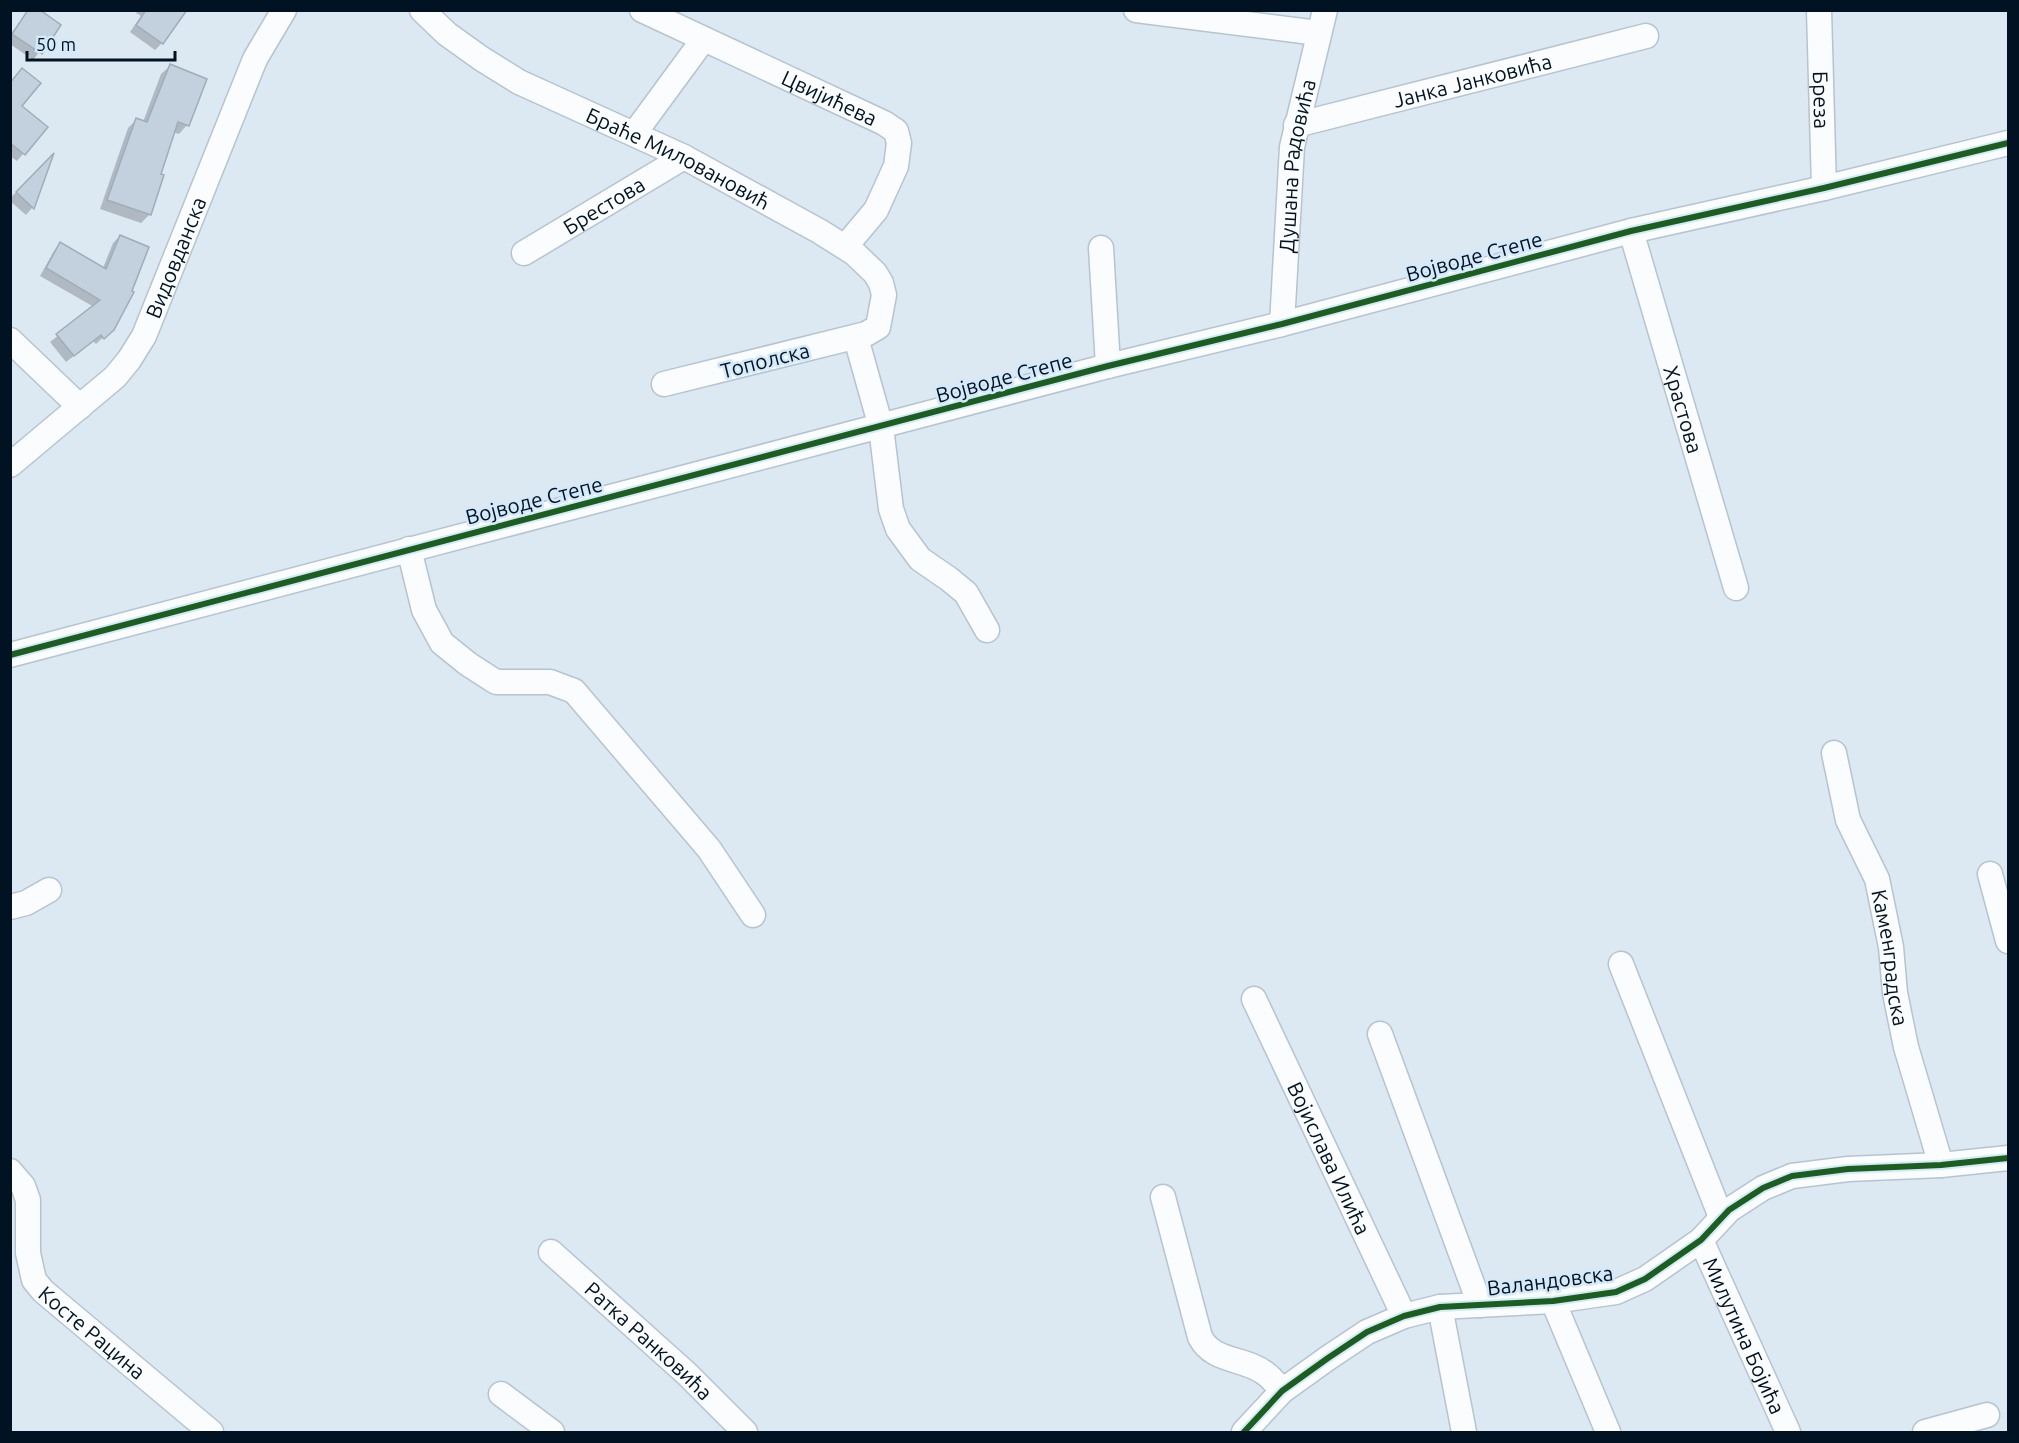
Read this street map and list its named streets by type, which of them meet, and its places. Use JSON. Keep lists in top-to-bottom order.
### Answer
{
  "streets": {
    "street": [
      "Јанка Јанковића",
      "Цвијићева",
      "Бреза",
      "Браће Миловановић",
      "Душана Радовића",
      "Брестова",
      "Војводе Степе",
      "Видовданска",
      "Тополска",
      "Храстова",
      "Каменградска",
      "Војислава Илића",
      "Валандовска",
      "Косте Рацина",
      "Милутина Бојића",
      "Ратка Ранковића"
    ]
  },
  "crossings": [
    ["Јанка Јанковића", "Душана Радовића"],
    ["Цвијићева", "Браће Миловановић"],
    ["Бреза", "Војводе Степе"],
    ["Браће Миловановић", "Брестова"],
    ["Браће Миловановић", "Тополска"],
    ["Душана Радовића", "Војводе Степе"],
    ["Војводе Степе", "Храстова"],
    ["Каменградска", "Валандовска"],
    ["Војислава Илића", "Валандовска"],
    ["Валандовска", "Милутина Бојића"]
  ],
  "scale_bar": "50 m"
}
